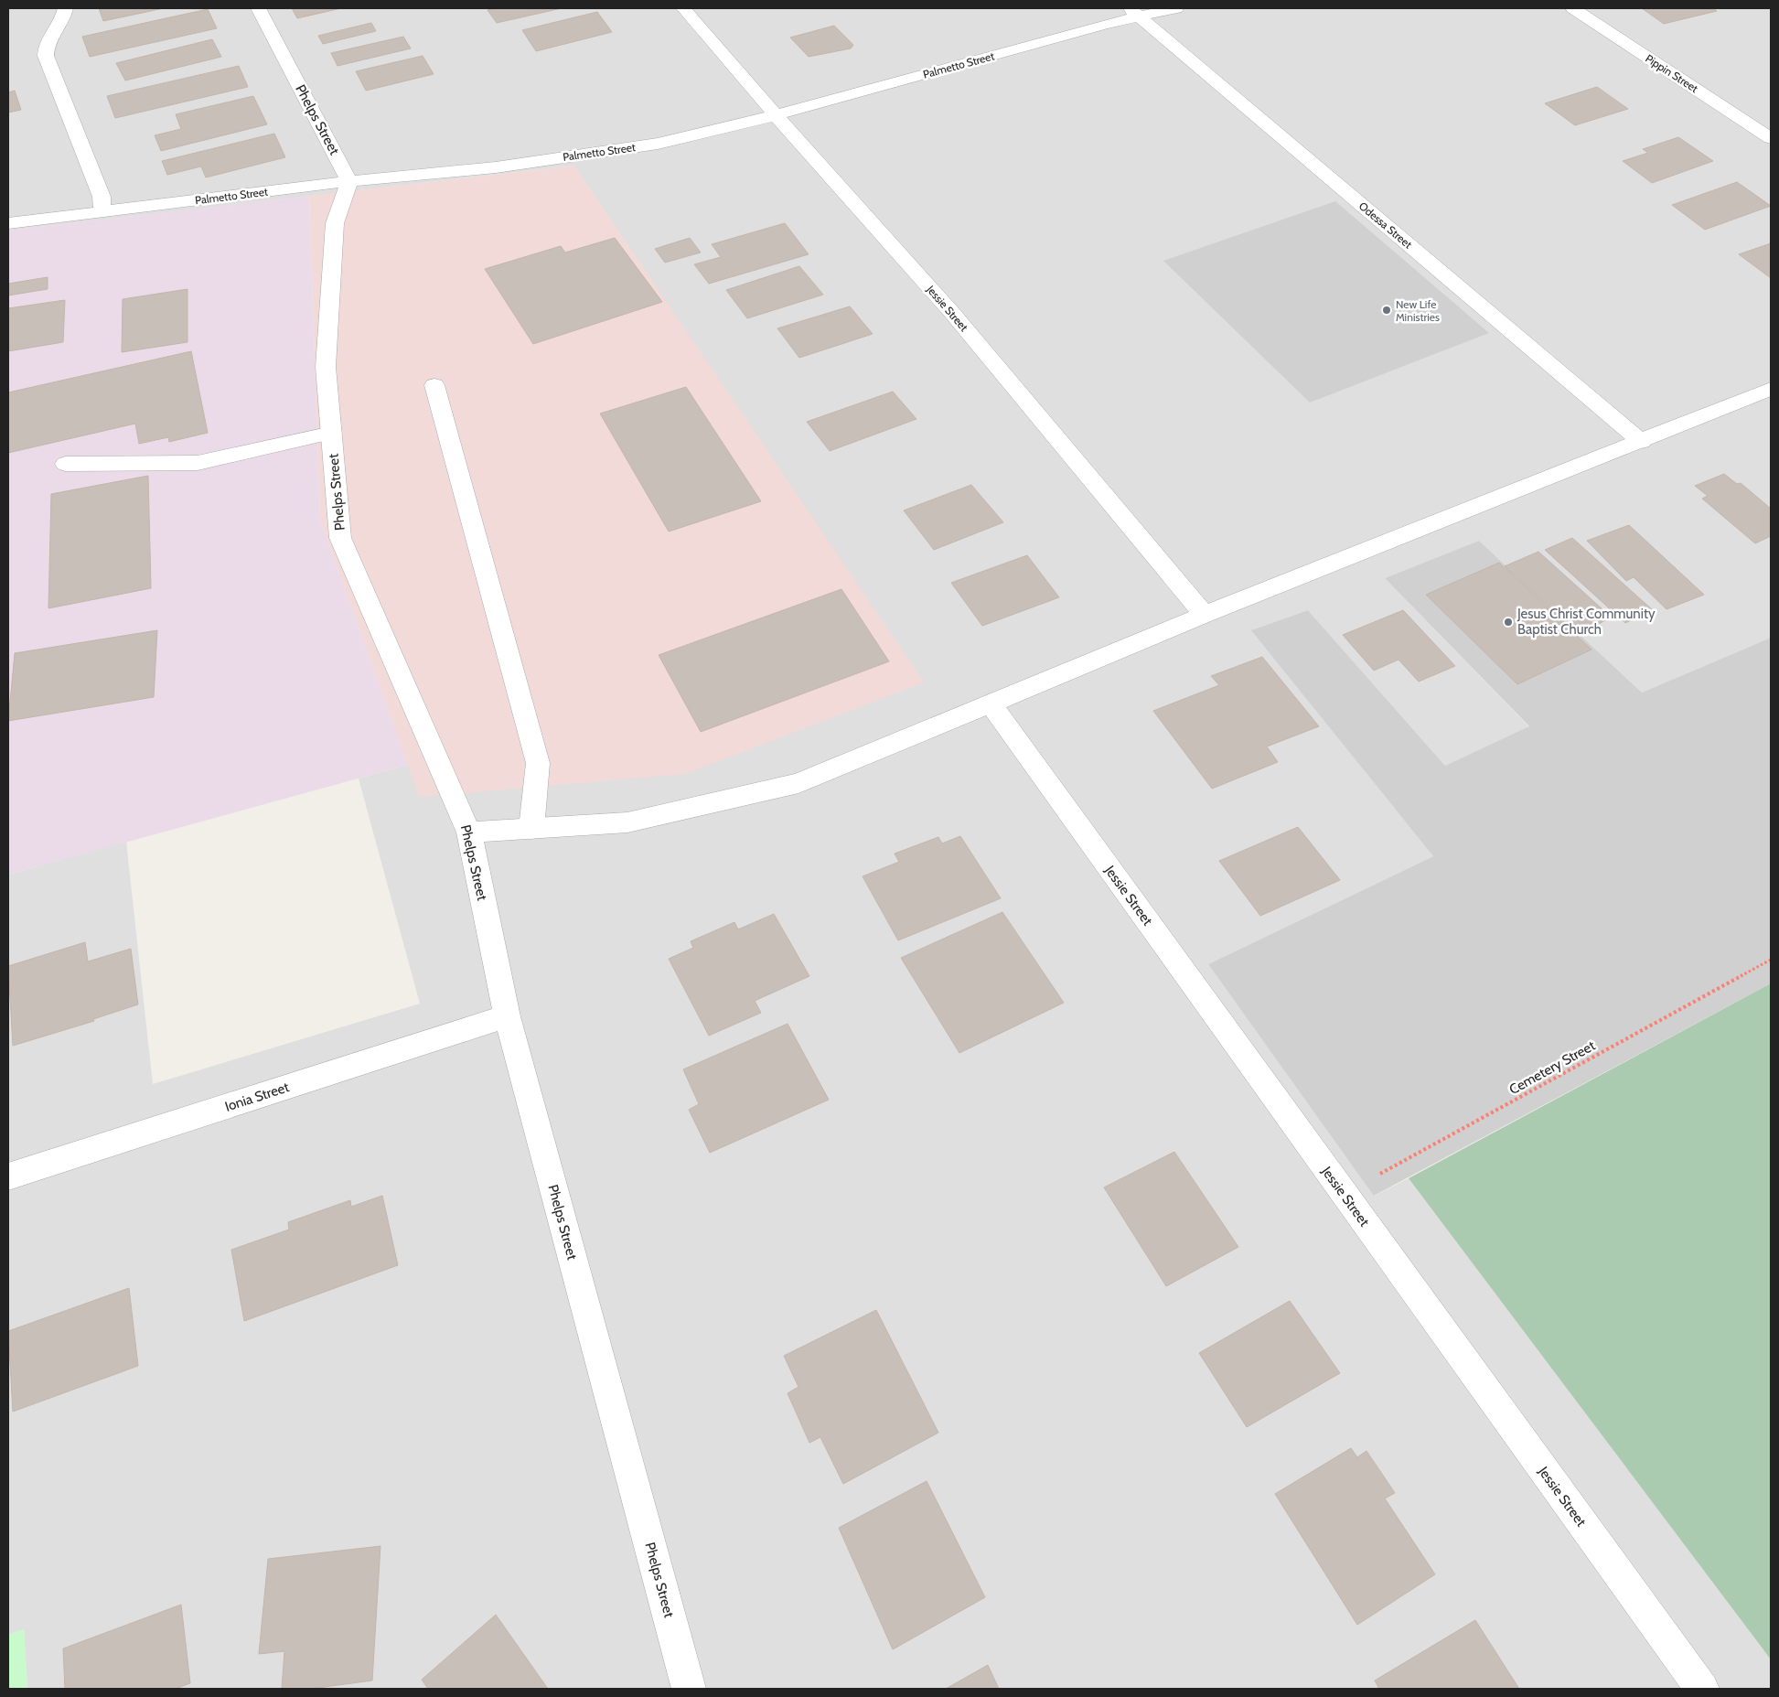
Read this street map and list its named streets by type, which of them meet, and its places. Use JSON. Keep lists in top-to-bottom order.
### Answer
{
  "streets": {
    "street": [
      "Palmetto Street",
      "Pippin Street",
      "Phelps Street",
      "Odessa Street",
      "Jessie Street",
      "Ionia Street"
    ],
    "path": ["Cemetery Street"]
  },
  "crossings": [
    ["Palmetto Street", "Phelps Street"],
    ["Palmetto Street", "Odessa Street"],
    ["Palmetto Street", "Jessie Street"],
    ["Phelps Street", "Ionia Street"],
    ["Jessie Street", "Cemetery Street"]
  ],
  "places": ["New Life Ministries", "Jesus Christ Community Baptist Church"]
}
